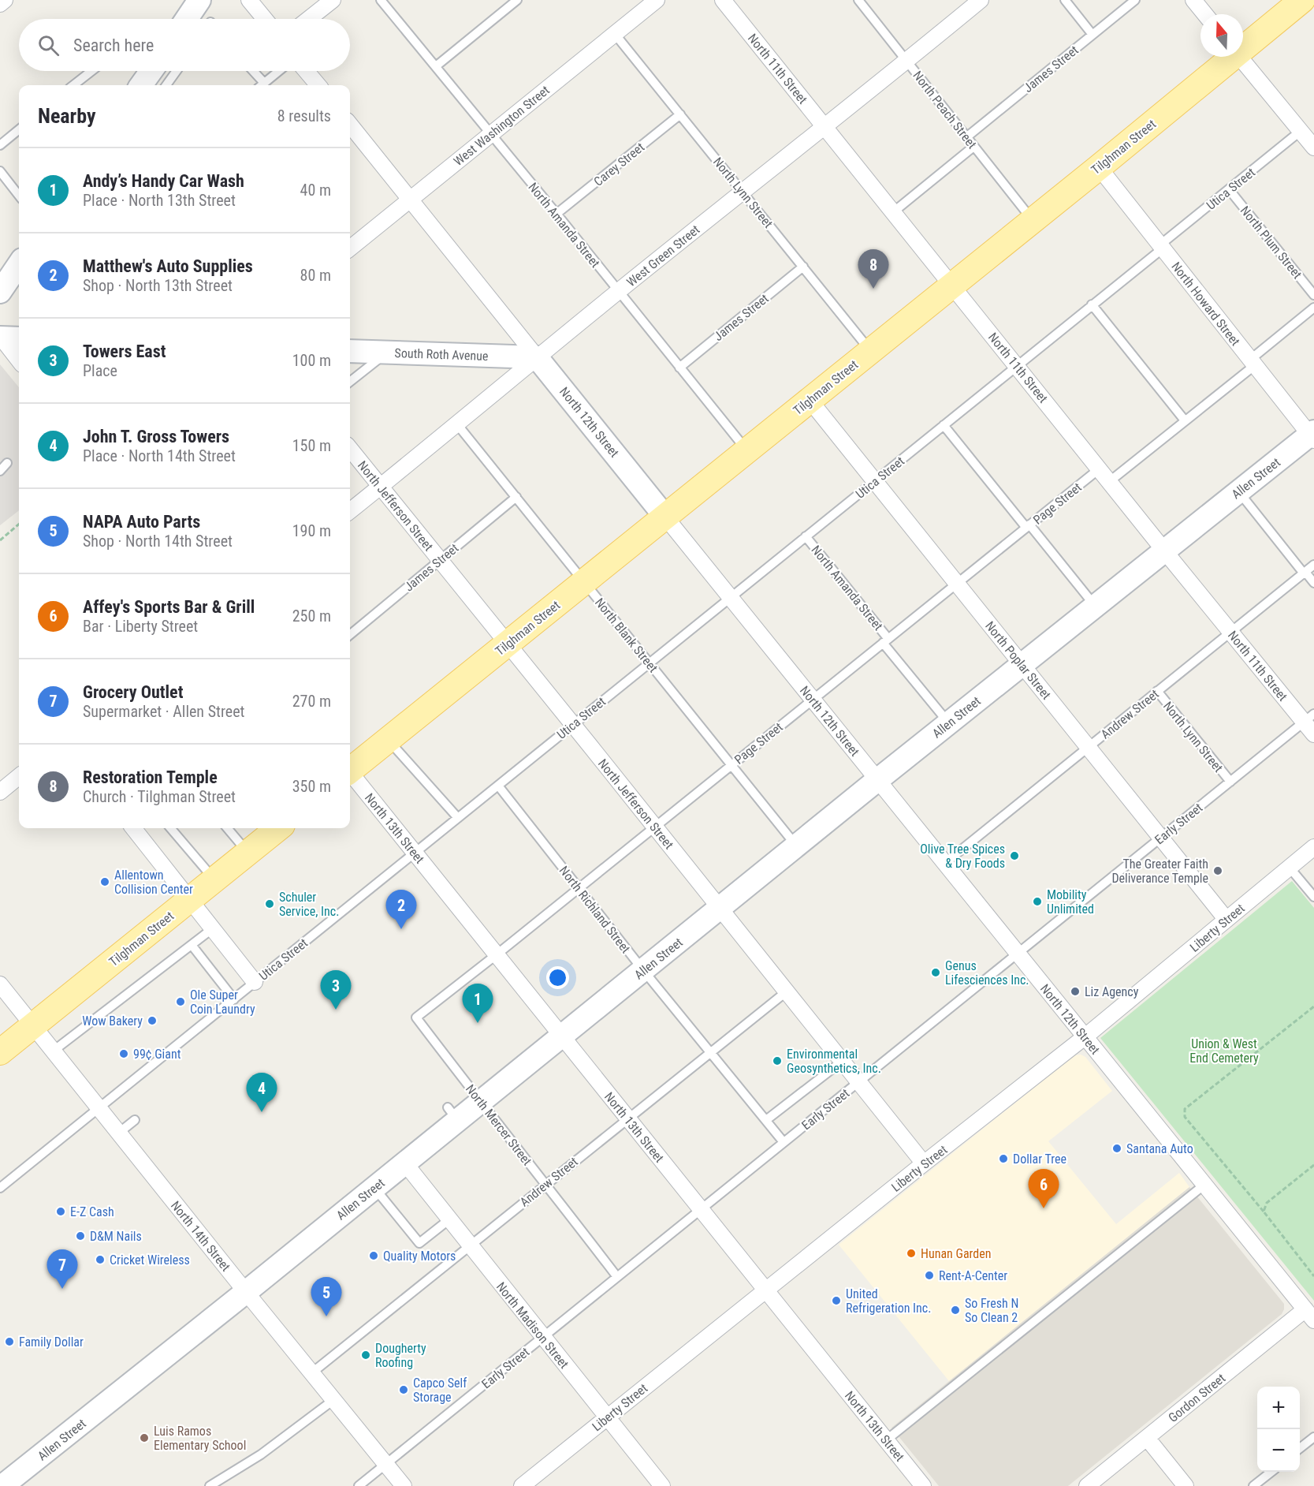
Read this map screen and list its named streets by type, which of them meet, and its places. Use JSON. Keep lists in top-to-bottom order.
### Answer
{
  "streets": {
    "main road": ["Tilghman Street"],
    "street": [
      "North 11th Street",
      "West Washington Street",
      "West Green Street",
      "North Howard Street",
      "South Roth Avenue",
      "North 12th Street",
      "Allen Street",
      "North Jefferson Street",
      "North Poplar Street",
      "North 13th Street",
      "Liberty Street",
      "North 14th Street",
      "North Madison Street",
      "Gordon Street"
    ],
    "lane": [
      "James Street",
      "North Peach Street",
      "Carey Street",
      "Utica Street",
      "North Lynn Street",
      "North Amanda Street",
      "North Plum Street",
      "Page Street",
      "North Blank Street",
      "Andrew Street",
      "Early Street",
      "North Richland Street",
      "North Mercer Street"
    ]
  },
  "crossings": [
    ["North 11th Street", "Tilghman Street"],
    ["North 11th Street", "Utica Street"],
    ["North 11th Street", "West Green Street"],
    ["North 11th Street", "Allen Street"],
    ["North 11th Street", "Page Street"],
    ["North 11th Street", "Andrew Street"],
    ["North 11th Street", "Early Street"],
    ["James Street", "North Peach Street"],
    ["James Street", "North Lynn Street"],
    ["James Street", "North Amanda Street"],
    ["James Street", "North Jefferson Street"],
    ["James Street", "North Blank Street"],
    ["North Peach Street", "Tilghman Street"],
    ["North Peach Street", "West Green Street"],
    ["West Washington Street", "North Lynn Street"],
    ["West Washington Street", "North Amanda Street"],
    ["West Washington Street", "North 12th Street"],
    ["Tilghman Street", "North Lynn Street"],
    ["Tilghman Street", "North Amanda Street"],
    ["Tilghman Street", "North Howard Street"],
    ["Tilghman Street", "North 12th Street"],
    ["Tilghman Street", "North Jefferson Street"],
    ["Tilghman Street", "North Blank Street"],
    ["Tilghman Street", "North Poplar Street"],
    ["Tilghman Street", "North 14th Street"],
    ["Carey Street", "North Lynn Street"],
    ["Carey Street", "North Amanda Street"],
    ["Utica Street", "North Amanda Street"],
    ["Utica Street", "North Plum Street"],
    ["Utica Street", "North Howard Street"],
    ["Utica Street", "North 12th Street"],
    ["Utica Street", "North Jefferson Street"],
    ["Utica Street", "North Blank Street"],
    ["Utica Street", "North Poplar Street"],
    ["Utica Street", "North 13th Street"],
    ["Utica Street", "North Richland Street"],
    ["Utica Street", "North 14th Street"],
    ["North Lynn Street", "West Green Street"],
    ["North Lynn Street", "Andrew Street"],
    ["North Lynn Street", "Early Street"],
    ["North Amanda Street", "West Green Street"],
    ["North Amanda Street", "Allen Street"],
    ["North Amanda Street", "Page Street"],
    ["West Green Street", "South Roth Avenue"],
    ["West Green Street", "North 12th Street"],
    ["West Green Street", "North Jefferson Street"],
    ["West Green Street", "North Blank Street"],
    ["North Howard Street", "Allen Street"],
    ["South Roth Avenue", "North 12th Street"],
    ["North 12th Street", "Allen Street"],
    ["North 12th Street", "Page Street"],
    ["North 12th Street", "Andrew Street"],
    ["North 12th Street", "Early Street"],
    ["North 12th Street", "Liberty Street"],
    ["North 12th Street", "Gordon Street"],
    ["Allen Street", "North Jefferson Street"],
    ["Allen Street", "North Blank Street"],
    ["Allen Street", "North Poplar Street"],
    ["Allen Street", "North 13th Street"],
    ["Allen Street", "North Richland Street"],
    ["Allen Street", "North Mercer Street"],
    ["Allen Street", "North 14th Street"],
    ["Allen Street", "North Madison Street"],
    ["Page Street", "North Jefferson Street"],
    ["Page Street", "North Blank Street"],
    ["Page Street", "North Poplar Street"],
    ["Page Street", "North 13th Street"],
    ["Page Street", "North Richland Street"],
    ["Page Street", "North Mercer Street"],
    ["North Jefferson Street", "Andrew Street"],
    ["North Jefferson Street", "Early Street"],
    ["North Jefferson Street", "Liberty Street"],
    ["North Poplar Street", "Andrew Street"],
    ["North Poplar Street", "Early Street"],
    ["North Poplar Street", "Liberty Street"],
    ["Andrew Street", "North 13th Street"],
    ["Andrew Street", "North Richland Street"],
    ["Andrew Street", "North Mercer Street"],
    ["Andrew Street", "North 14th Street"],
    ["Andrew Street", "North Madison Street"],
    ["Early Street", "North 13th Street"],
    ["Early Street", "North Richland Street"],
    ["Early Street", "North Mercer Street"],
    ["Early Street", "North 14th Street"],
    ["Early Street", "North Madison Street"],
    ["North 13th Street", "Liberty Street"],
    ["Liberty Street", "North Madison Street"]
  ],
  "parks": ["Union & West End Cemetery"],
  "places": [
    "Olive Tree Spices & Dry Foods",
    "The Greater Faith Deliverance Temple",
    "Allentown Collision Center",
    "Mobility Unlimited",
    "Schuler Service, Inc.",
    "Genus Lifesciences Inc.",
    "Liz Agency",
    "Ole Super Coin Laundry",
    "Wow Bakery",
    "99¢ Giant",
    "Environmental Geosynthetics, Inc.",
    "Santana Auto",
    "Dollar Tree",
    "E-Z Cash",
    "D&M Nails",
    "Hunan Garden",
    "Quality Motors",
    "Cricket Wireless",
    "Rent-A-Center",
    "United Refrigeration Inc.",
    "So Fresh N So Clean 2",
    "Family Dollar",
    "Dougherty Roofing",
    "Capco Self Storage",
    "Luis Ramos Elementary School"
  ],
  "north": "top",
  "page": {
    "search": "Search here",
    "heading": ["Nearby", "8 results"],
    "list": [
      {
        "mark": "1",
        "name": "Andy’s Handy Car Wash",
        "note": "Place · North 13th Street",
        "value": "40 m"
      },
      {
        "mark": "2",
        "name": "Matthew's Auto Supplies",
        "note": "Shop · North 13th Street",
        "value": "80 m"
      },
      {
        "mark": "3",
        "name": "Towers East",
        "note": "Place",
        "value": "100 m"
      },
      {
        "mark": "4",
        "name": "John T. Gross Towers",
        "note": "Place · North 14th Street",
        "value": "150 m"
      },
      {
        "mark": "5",
        "name": "NAPA Auto Parts",
        "note": "Shop · North 14th Street",
        "value": "190 m"
      },
      {
        "mark": "6",
        "name": "Affey's Sports Bar & Grill",
        "note": "Bar · Liberty Street",
        "value": "250 m"
      },
      {
        "mark": "7",
        "name": "Grocery Outlet",
        "note": "Supermarket · Allen Street",
        "value": "270 m"
      },
      {
        "mark": "8",
        "name": "Restoration Temple",
        "note": "Church · Tilghman Street",
        "value": "350 m"
      }
    ],
    "pins": [
      "8",
      "2",
      "3",
      "1",
      "4",
      "6",
      "7",
      "5"
    ],
    "map_buttons": ["+", "−"]
  }
}
